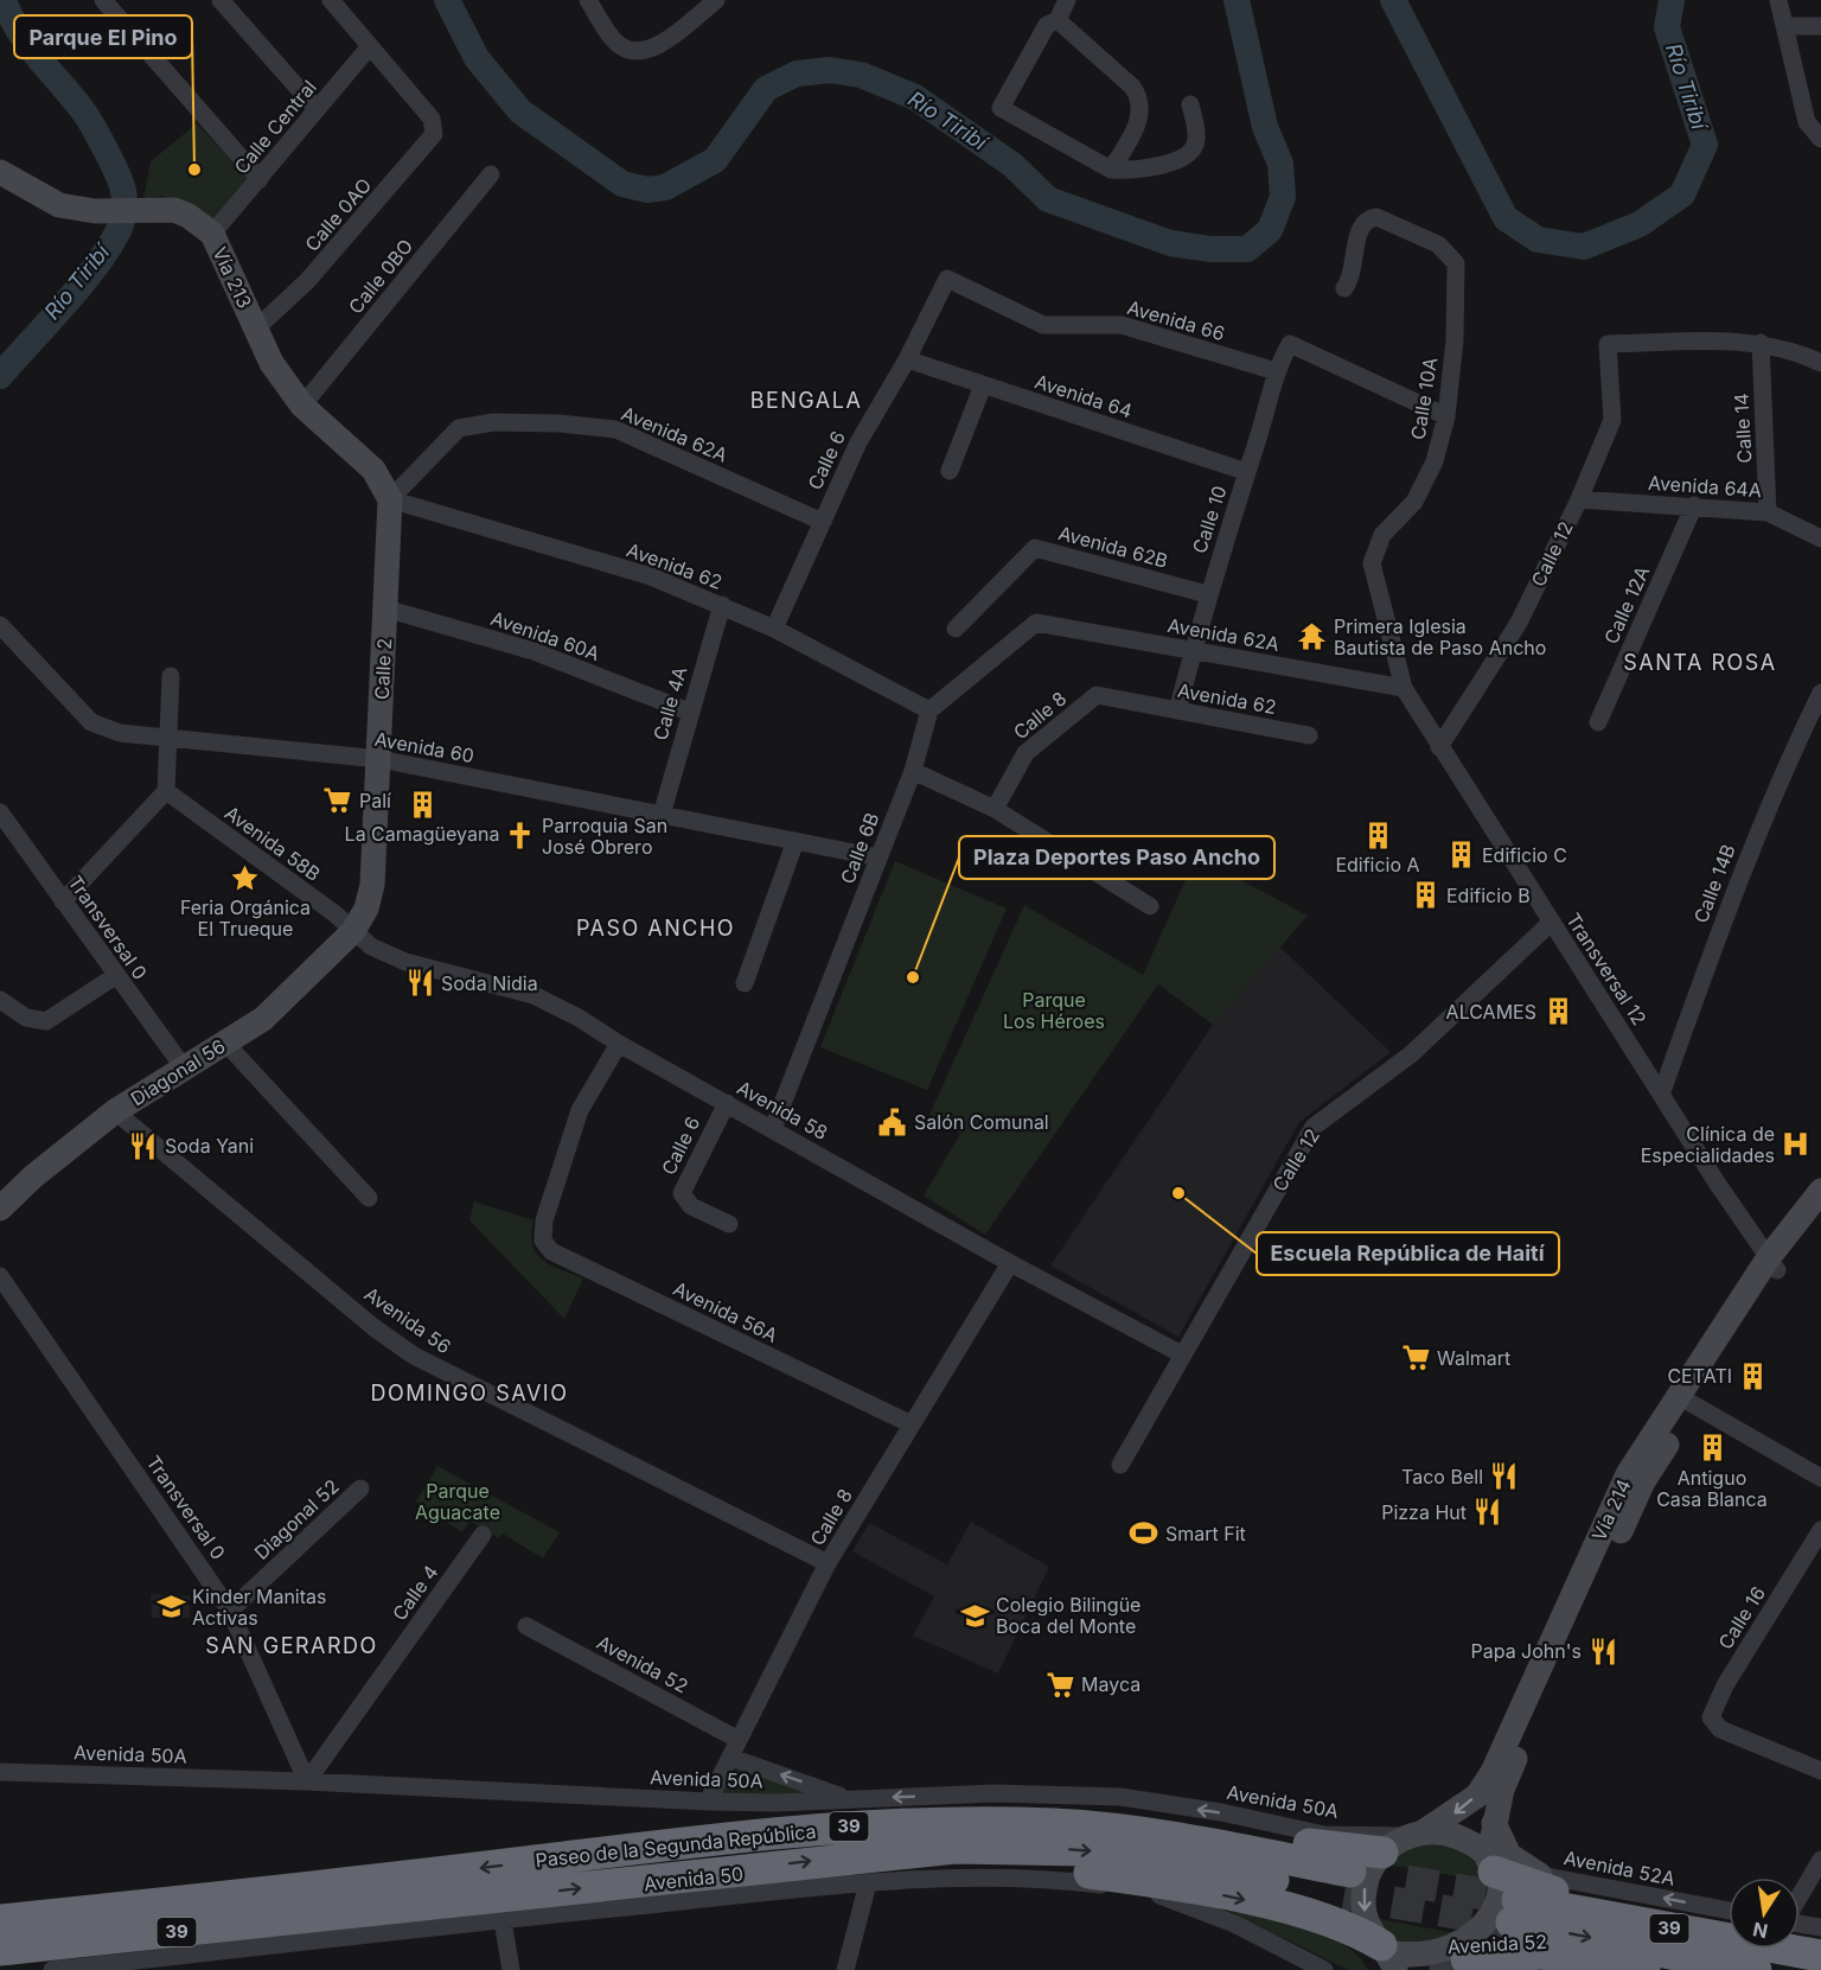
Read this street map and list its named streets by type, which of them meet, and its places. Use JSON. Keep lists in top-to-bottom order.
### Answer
{
  "streets": {
    "highway": ["39", "Paseo de la Segunda República"],
    "main road": [
      "Vía 213",
      "Calle 2",
      "Diagonal 56",
      "Vía 214"
    ],
    "street": [
      "Calle Central",
      "Calle 0AO",
      "Calle 0BO",
      "Avenida 66",
      "Avenida 64",
      "Calle 10A",
      "Calle 14",
      "Avenida 62A",
      "Calle 6",
      "Avenida 64A",
      "Calle 10",
      "Avenida 62B",
      "Calle 12",
      "Avenida 62",
      "Calle 12A",
      "Avenida 60A",
      "Calle 4A",
      "Calle 8",
      "Avenida 60",
      "Avenida 58B",
      "Calle 6B",
      "Calle 14B",
      "Transversal 0",
      "Transversal 12",
      "Avenida 58",
      "Avenida 56A",
      "Avenida 56",
      "Diagonal 52",
      "Calle 4",
      "Calle 16",
      "Avenida 52",
      "Avenida 50A",
      "Avenida 52A",
      "Avenida 50"
    ]
  },
  "crossings": [
    ["Calle Central", "Calle 0AO"],
    ["Calle Central", "Vía 213"],
    ["Calle 0AO", "Vía 213"],
    ["Calle 0BO", "Vía 213"],
    ["Vía 213", "Avenida 62A"],
    ["Vía 213", "Avenida 62"],
    ["Vía 213", "Calle 2"],
    ["Avenida 66", "Calle 6"],
    ["Avenida 66", "Calle 10"],
    ["Avenida 64", "Calle 6"],
    ["Avenida 64", "Calle 10"],
    ["Calle 10A", "Avenida 62A"],
    ["Calle 10A", "Calle 10"],
    ["Calle 10A", "Transversal 12"],
    ["Calle 14", "Avenida 64A"],
    ["Calle 14", "Calle 12"],
    ["Avenida 62A", "Calle 6"],
    ["Avenida 62A", "Calle 10"],
    ["Avenida 62A", "Avenida 62"],
    ["Avenida 62A", "Calle 2"],
    ["Avenida 62A", "Calle 6B"],
    ["Avenida 62A", "Transversal 12"],
    ["Calle 6", "Avenida 62"],
    ["Calle 6", "Avenida 58"],
    ["Avenida 64A", "Calle 12"],
    ["Avenida 64A", "Calle 12A"],
    ["Calle 10", "Avenida 62B"],
    ["Calle 10", "Avenida 62"],
    ["Calle 12", "Transversal 12"],
    ["Calle 12", "Avenida 58"],
    ["Avenida 62", "Calle 2"],
    ["Avenida 62", "Calle 4A"],
    ["Avenida 62", "Calle 8"],
    ["Avenida 62", "Calle 6B"],
    ["Avenida 60A", "Calle 2"],
    ["Avenida 60A", "Calle 4A"],
    ["Calle 2", "Avenida 60"],
    ["Calle 2", "Avenida 58B"],
    ["Calle 2", "Diagonal 56"],
    ["Calle 2", "Avenida 58"],
    ["Calle 4A", "Avenida 60"],
    ["Calle 8", "Avenida 58"],
    ["Calle 8", "Avenida 56A"],
    ["Calle 8", "Avenida 56"],
    ["Calle 8", "Avenida 52"],
    ["Calle 8", "Avenida 50A"],
    ["Avenida 60", "Calle 6B"],
    ["Avenida 58B", "Diagonal 56"],
    ["Avenida 58B", "Avenida 58"],
    ["Calle 6B", "Avenida 58"],
    ["Calle 14B", "Transversal 12"],
    ["Transversal 0", "Diagonal 56"],
    ["Transversal 0", "Diagonal 52"],
    ["Transversal 0", "Calle 4"],
    ["Transversal 0", "Avenida 50A"],
    ["Transversal 12", "Vía 214"],
    ["Diagonal 56", "Avenida 58"],
    ["Diagonal 56", "Avenida 56"],
    ["Avenida 58", "Avenida 56A"],
    ["Vía 214", "Avenida 52"],
    ["Vía 214", "Avenida 52A"],
    ["Calle 4", "Avenida 50A"],
    ["Avenida 52", "Avenida 52A"],
    ["Avenida 50A", "Paseo de la Segunda República"]
  ],
  "one_way": ["Avenida 52A"],
  "districts": [
    "BENGALA",
    "SANTA ROSA",
    "PASO ANCHO",
    "DOMINGO SAVIO",
    "SAN GERARDO"
  ],
  "water": ["Río Tiribí"],
  "parks": ["Parque Los Héroes", "Parque Aguacate"],
  "places": {
    "other": ["Parque El Pino", "Plaza Deportes Paso Ancho", "Escuela República de Haití"],
    "temple": ["Primera Iglesia Bautista de Paso Ancho"],
    "supermarket": ["Palí", "Walmart", "Mayca"],
    "building": [
      "La Camagüeyana",
      "Edificio A",
      "Edificio C",
      "Edificio B",
      "ALCAMES",
      "CETATI",
      "Antiguo Casa Blanca"
    ],
    "church": ["Parroquia San José Obrero"],
    "place": ["Feria Orgánica El Trueque"],
    "restaurant": [
      "Soda Nidia",
      "Soda Yani",
      "Taco Bell",
      "Pizza Hut",
      "Papa John's"
    ],
    "public building": ["Salón Comunal"],
    "hospital": ["Clínica de Especialidades"],
    "sports": ["Smart Fit"],
    "school or university": ["Kinder Manitas Activas", "Colegio Bilingüe Boca del Monte"]
  },
  "north": "bottom"
}
